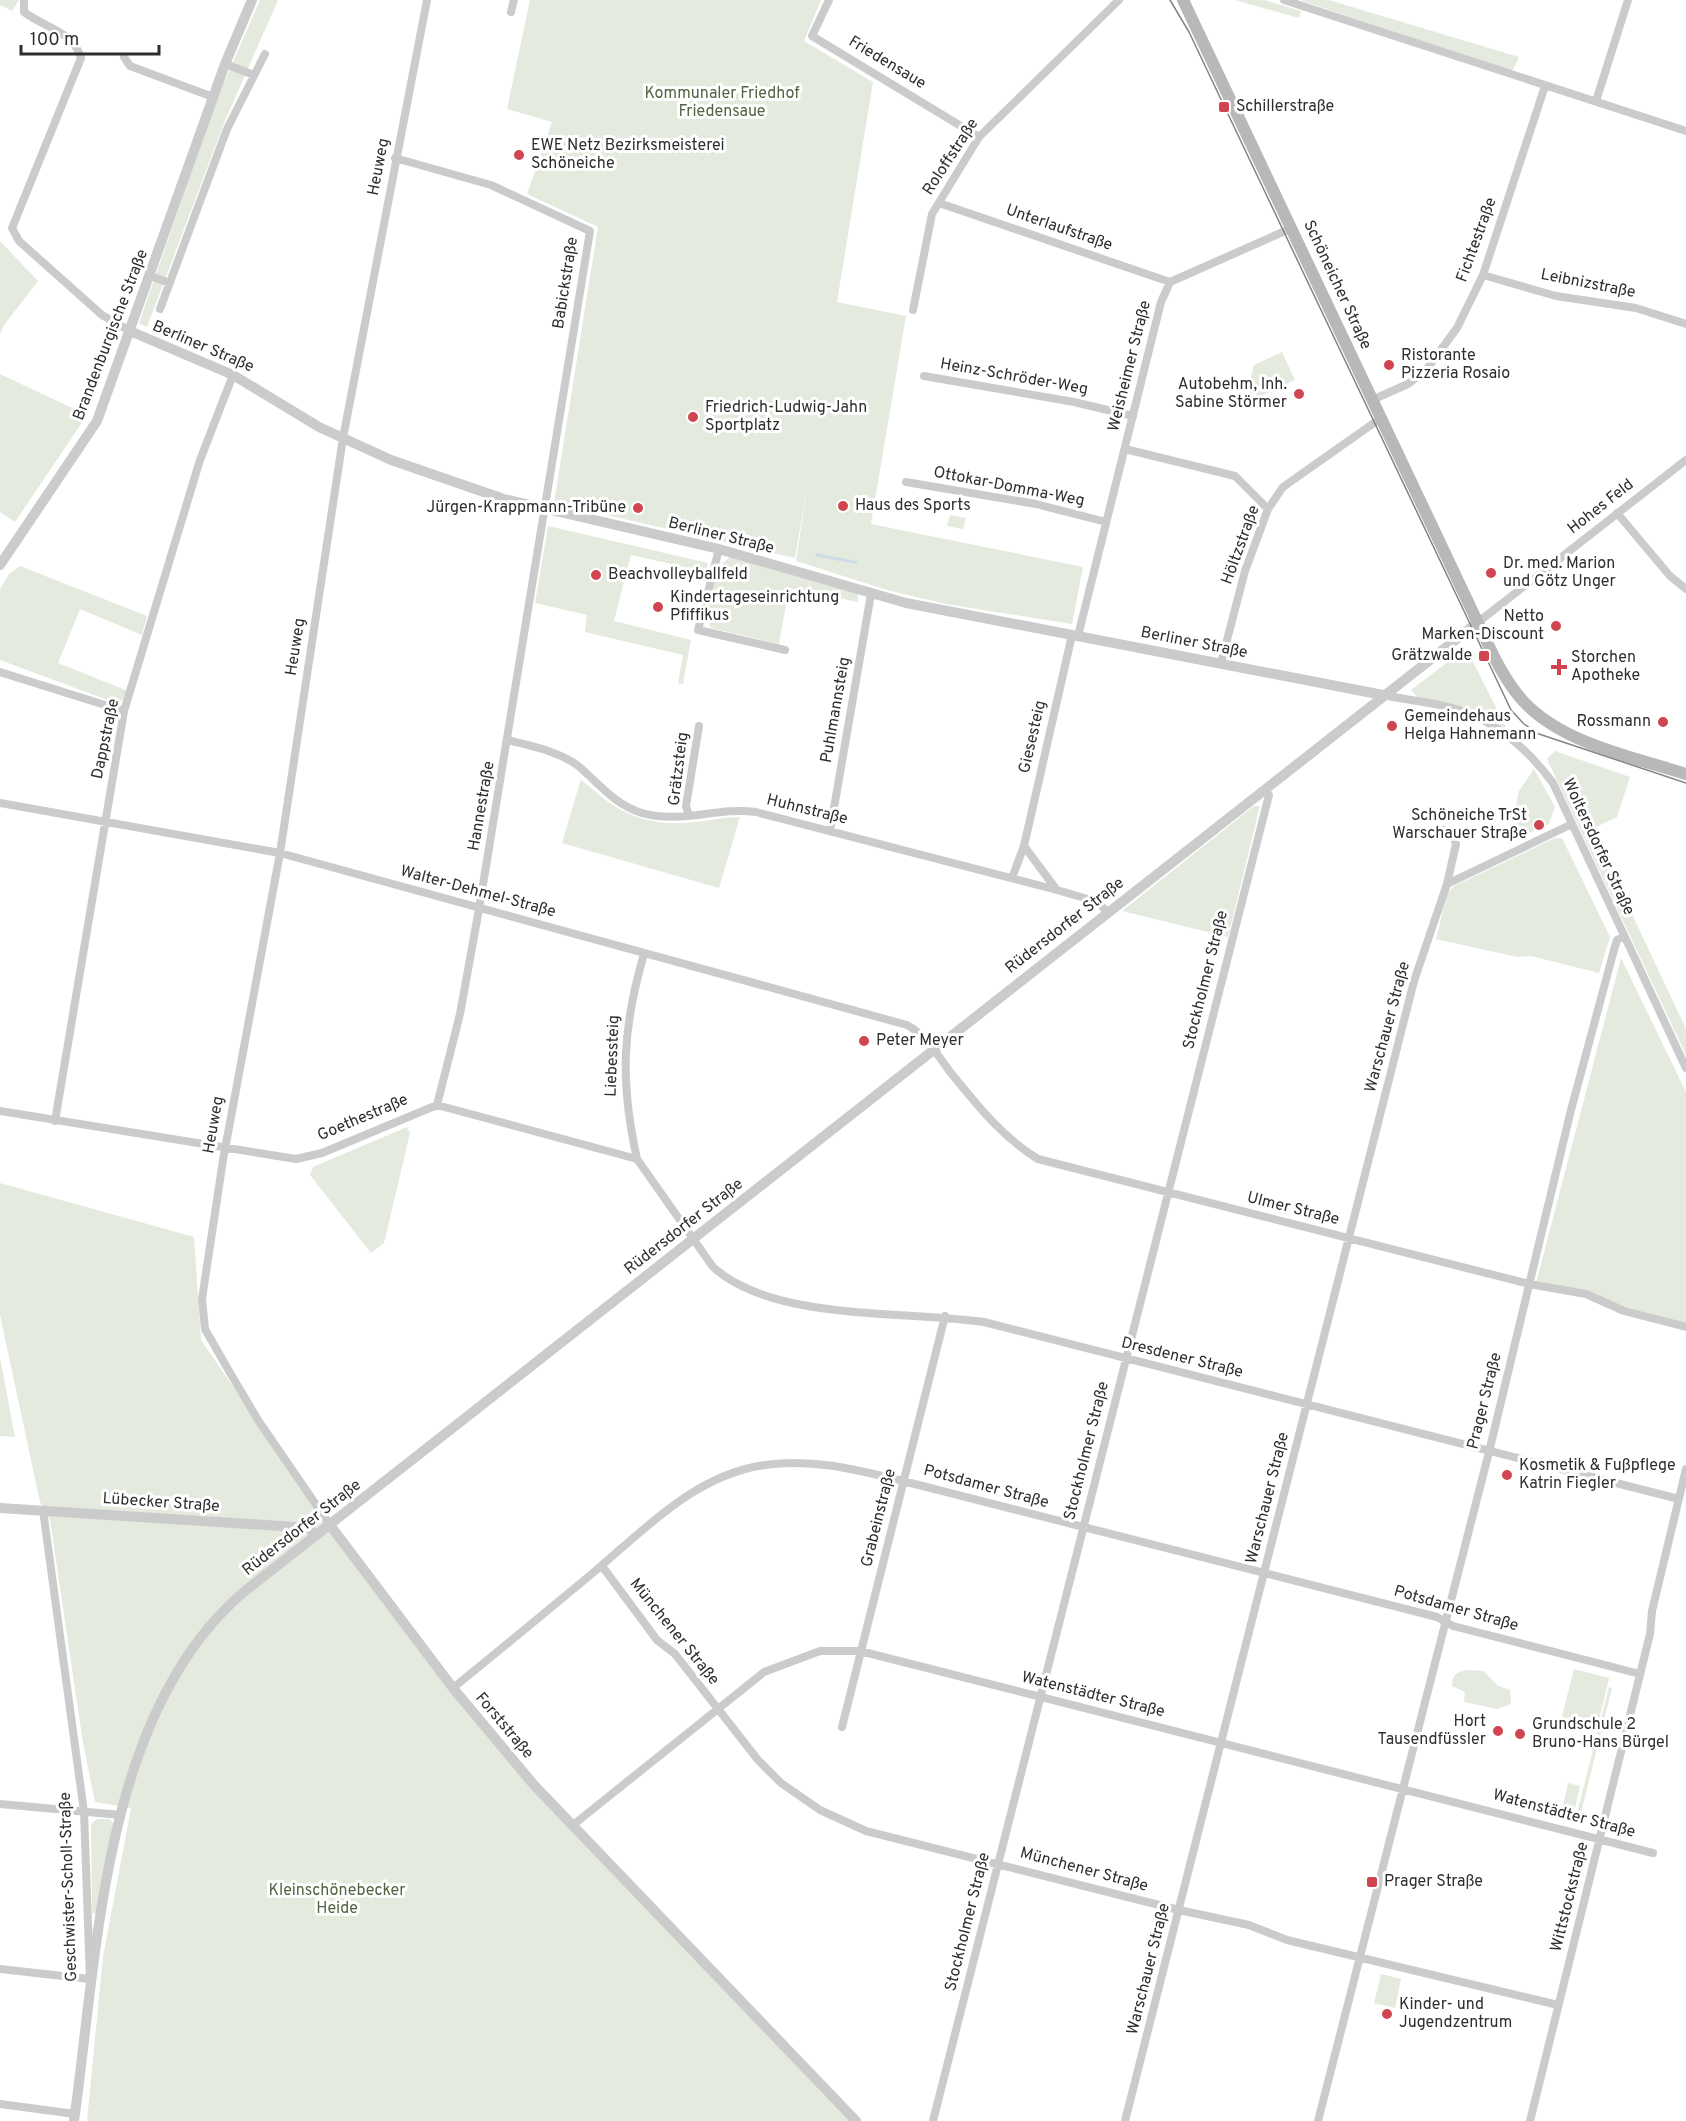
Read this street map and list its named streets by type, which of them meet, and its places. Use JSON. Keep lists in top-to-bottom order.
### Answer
{
  "streets": {
    "main road": ["Schöneicher Straße"],
    "street": [
      "Friedensaue",
      "Roloffstraße",
      "Heuweg",
      "Unterlaufstraße",
      "Fichtestraße",
      "Babickstraße",
      "Leibnizstraße",
      "Brandenburgische Straße",
      "Berliner Straße",
      "Weisheimer Straße",
      "Heinz-Schröder-Weg",
      "Ottokar-Domma-Weg",
      "Hohes Feld",
      "Höltzstraße",
      "Puhlmannsteig",
      "Giesesteig",
      "Dappstraße",
      "Grätzsteig",
      "Hannestraße",
      "Huhnstraße",
      "Woltersdorfer Straße",
      "Walter-Dehmel-Straße",
      "Rüdersdorfer Straße",
      "Stockholmer Straße",
      "Warschauer Straße",
      "Liebessteig",
      "Goethestraße",
      "Ulmer Straße",
      "Dresdener Straße",
      "Prager Straße",
      "Potsdamer Straße",
      "Lübecker Straße",
      "Grabeinstraße",
      "Münchener Straße",
      "Watenstädter Straße",
      "Forststraße",
      "Geschwister-Scholl-Straße",
      "Wittstockstraße"
    ]
  },
  "crossings": [
    ["Friedensaue", "Roloffstraße"],
    ["Roloffstraße", "Unterlaufstraße"],
    ["Heuweg", "Babickstraße"],
    ["Heuweg", "Berliner Straße"],
    ["Heuweg", "Walter-Dehmel-Straße"],
    ["Heuweg", "Goethestraße"],
    ["Heuweg", "Forststraße"],
    ["Unterlaufstraße", "Weisheimer Straße"],
    ["Fichtestraße", "Leibnizstraße"],
    ["Fichtestraße", "Schöneicher Straße"],
    ["Babickstraße", "Berliner Straße"],
    ["Babickstraße", "Hannestraße"],
    ["Schöneicher Straße", "Hohes Feld"],
    ["Schöneicher Straße", "Höltzstraße"],
    ["Schöneicher Straße", "Rüdersdorfer Straße"],
    ["Brandenburgische Straße", "Berliner Straße"],
    ["Berliner Straße", "Weisheimer Straße"],
    ["Berliner Straße", "Höltzstraße"],
    ["Berliner Straße", "Puhlmannsteig"],
    ["Berliner Straße", "Giesesteig"],
    ["Berliner Straße", "Dappstraße"],
    ["Berliner Straße", "Hannestraße"],
    ["Berliner Straße", "Woltersdorfer Straße"],
    ["Berliner Straße", "Rüdersdorfer Straße"],
    ["Weisheimer Straße", "Heinz-Schröder-Weg"],
    ["Weisheimer Straße", "Ottokar-Domma-Weg"],
    ["Weisheimer Straße", "Höltzstraße"],
    ["Weisheimer Straße", "Giesesteig"],
    ["Hohes Feld", "Rüdersdorfer Straße"],
    ["Puhlmannsteig", "Huhnstraße"],
    ["Giesesteig", "Huhnstraße"],
    ["Dappstraße", "Walter-Dehmel-Straße"],
    ["Dappstraße", "Goethestraße"],
    ["Grätzsteig", "Huhnstraße"],
    ["Hannestraße", "Huhnstraße"],
    ["Hannestraße", "Walter-Dehmel-Straße"],
    ["Hannestraße", "Goethestraße"],
    ["Huhnstraße", "Rüdersdorfer Straße"],
    ["Woltersdorfer Straße", "Rüdersdorfer Straße"],
    ["Woltersdorfer Straße", "Prager Straße"],
    ["Walter-Dehmel-Straße", "Rüdersdorfer Straße"],
    ["Walter-Dehmel-Straße", "Liebessteig"],
    ["Walter-Dehmel-Straße", "Ulmer Straße"],
    ["Rüdersdorfer Straße", "Stockholmer Straße"],
    ["Rüdersdorfer Straße", "Ulmer Straße"],
    ["Rüdersdorfer Straße", "Dresdener Straße"],
    ["Rüdersdorfer Straße", "Lübecker Straße"],
    ["Rüdersdorfer Straße", "Forststraße"],
    ["Rüdersdorfer Straße", "Geschwister-Scholl-Straße"],
    ["Stockholmer Straße", "Ulmer Straße"],
    ["Stockholmer Straße", "Dresdener Straße"],
    ["Stockholmer Straße", "Potsdamer Straße"],
    ["Stockholmer Straße", "Münchener Straße"],
    ["Stockholmer Straße", "Watenstädter Straße"],
    ["Warschauer Straße", "Ulmer Straße"],
    ["Warschauer Straße", "Dresdener Straße"],
    ["Warschauer Straße", "Potsdamer Straße"],
    ["Warschauer Straße", "Münchener Straße"],
    ["Warschauer Straße", "Watenstädter Straße"],
    ["Ulmer Straße", "Prager Straße"],
    ["Dresdener Straße", "Prager Straße"],
    ["Dresdener Straße", "Grabeinstraße"],
    ["Dresdener Straße", "Wittstockstraße"],
    ["Prager Straße", "Potsdamer Straße"],
    ["Prager Straße", "Münchener Straße"],
    ["Prager Straße", "Watenstädter Straße"],
    ["Potsdamer Straße", "Grabeinstraße"],
    ["Potsdamer Straße", "Münchener Straße"],
    ["Potsdamer Straße", "Forststraße"],
    ["Potsdamer Straße", "Wittstockstraße"],
    ["Lübecker Straße", "Geschwister-Scholl-Straße"],
    ["Grabeinstraße", "Watenstädter Straße"],
    ["Münchener Straße", "Watenstädter Straße"],
    ["Münchener Straße", "Wittstockstraße"],
    ["Watenstädter Straße", "Forststraße"],
    ["Watenstädter Straße", "Wittstockstraße"]
  ],
  "parks": ["Kommunaler Friedhof Friedensaue", "Kleinschönebecker Heide"],
  "places": {
    "transit": ["Schillerstraße", "Grätzwalde", "Prager Straße"],
    "other": [
      "EWE Netz Bezirksmeisterei Schöneiche",
      "Ristorante Pizzeria Rosaio",
      "Autobehm, Inh. Sabine Störmer",
      "Friedrich-Ludwig-Jahn Sportplatz",
      "Haus des Sports",
      "Jürgen-Krappmann-Tribüne",
      "Dr. med. Marion und Götz Unger",
      "Beachvolleyballfeld",
      "Kindertageseinrichtung Pfiffikus",
      "Netto Marken-Discount",
      "Rossmann",
      "Gemeindehaus Helga Hahnemann",
      "Schöneiche TrSt Warschauer Straße",
      "Peter Meyer",
      "Kosmetik & Fußpflege Katrin Fiegler",
      "Hort Tausendfüssler",
      "Grundschule 2 Bruno-Hans Bürgel",
      "Kinder- und Jugendzentrum"
    ],
    "health": ["Storchen Apotheke"]
  },
  "scale_bar": "100 m"
}
